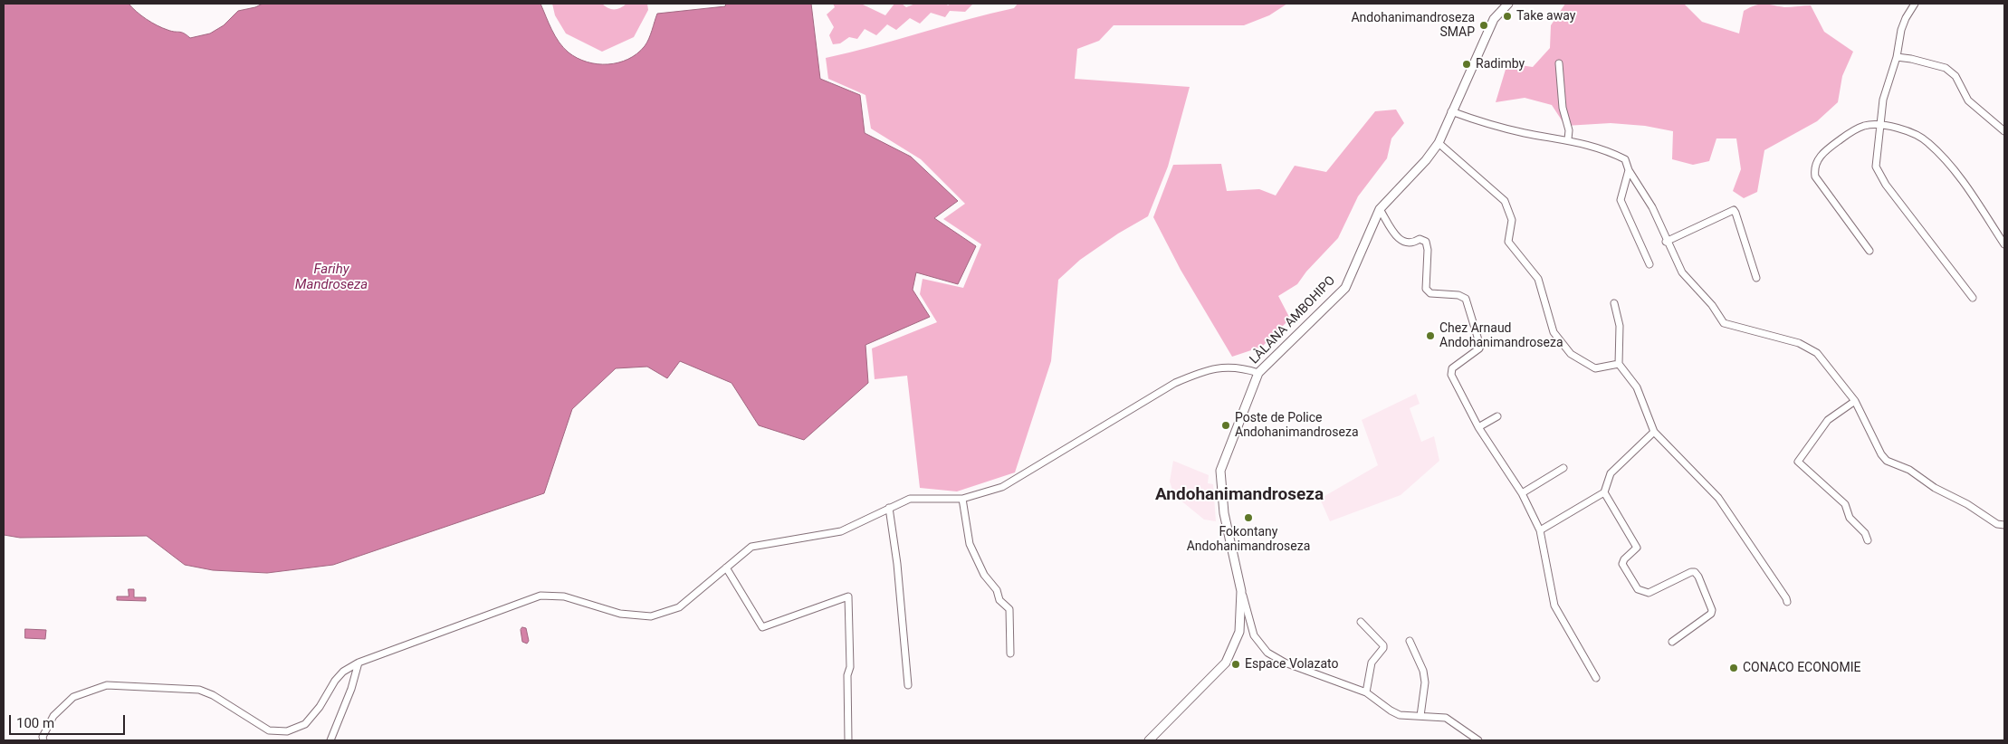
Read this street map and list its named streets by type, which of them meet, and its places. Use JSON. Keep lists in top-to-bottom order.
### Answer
{
  "streets": {
    "street": ["LÀLANA AMBOHIPO"]
  },
  "districts": ["Andohanimandroseza"],
  "water": ["Farihy Mandroseza"],
  "places": [
    "Take away",
    "Andohanimandroseza SMAP",
    "Radimby",
    "Chez Arnaud Andohanimandroseza",
    "Poste de Police Andohanimandroseza",
    "Fokontany Andohanimandroseza",
    "Espace Volazato",
    "CONACO ECONOMIE"
  ],
  "scale_bar": "100 m"
}
